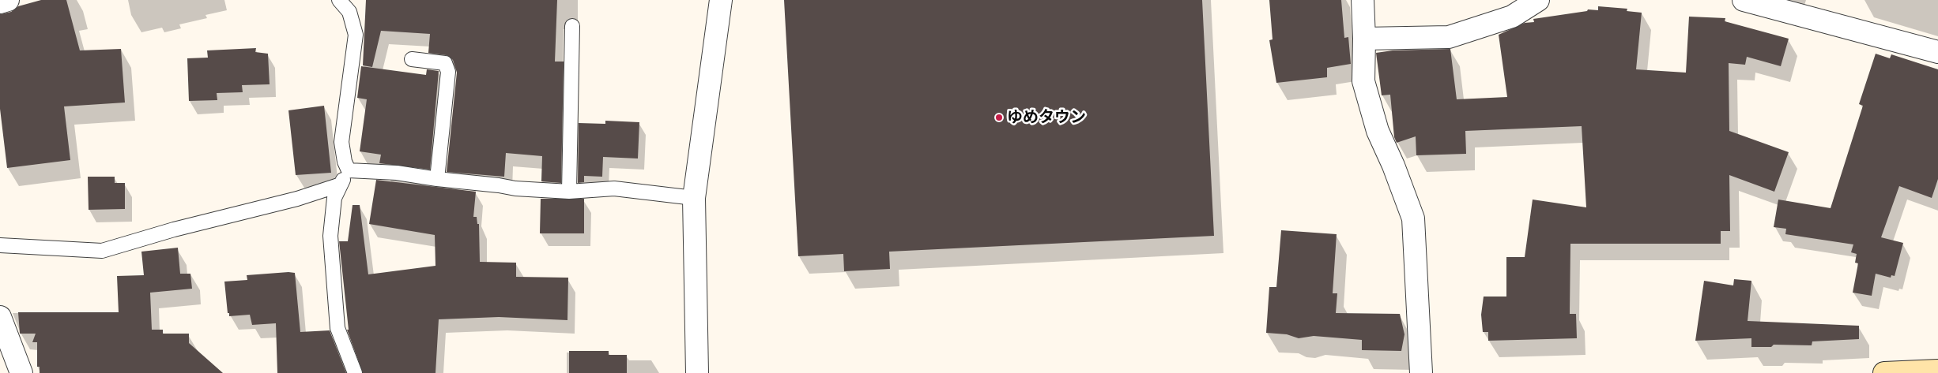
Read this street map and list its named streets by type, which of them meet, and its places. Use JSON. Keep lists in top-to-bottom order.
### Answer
{
  "places": ["ゆめタウン"]
}
